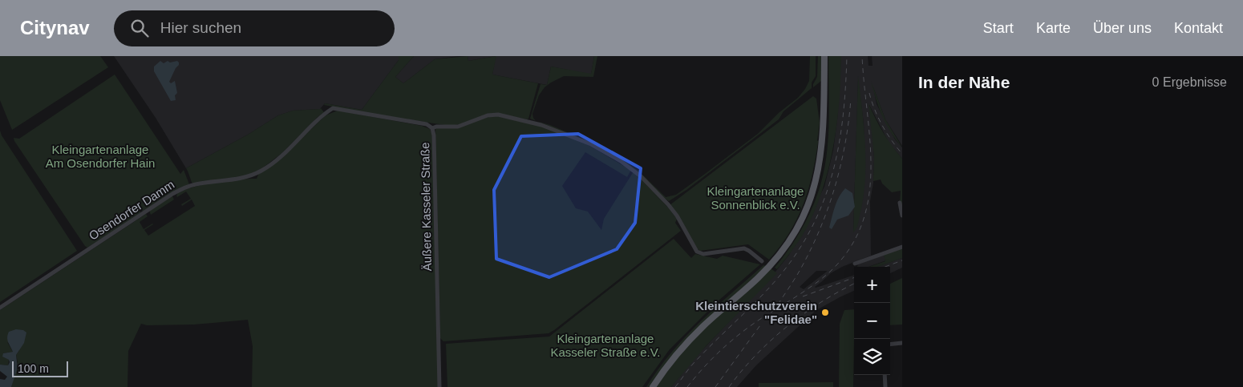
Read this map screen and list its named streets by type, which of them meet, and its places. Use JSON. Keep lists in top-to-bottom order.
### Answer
{
  "streets": {
    "street": ["Äußere Kasseler Straße", "Osendorfer Damm"]
  },
  "crossings": [
    ["Äußere Kasseler Straße", "Osendorfer Damm"]
  ],
  "parks": ["Kleingartenanlage Am Osendorfer Hain", "Kleingartenanlage Sonnenblick e.V.", "Kleingartenanlage Kasseler Straße e.V."],
  "places": ["Kleintierschutzverein \"Felidae\""],
  "scale_bar": "100 m",
  "page": {
    "header": "Citynav",
    "search": "Hier suchen",
    "nav": [
      "Start",
      "Karte",
      "Über uns",
      "Kontakt"
    ],
    "heading": ["In der Nähe", "0 Ergebnisse"],
    "map_buttons": ["+", "−"],
    "scale": "100 m"
  }
}
